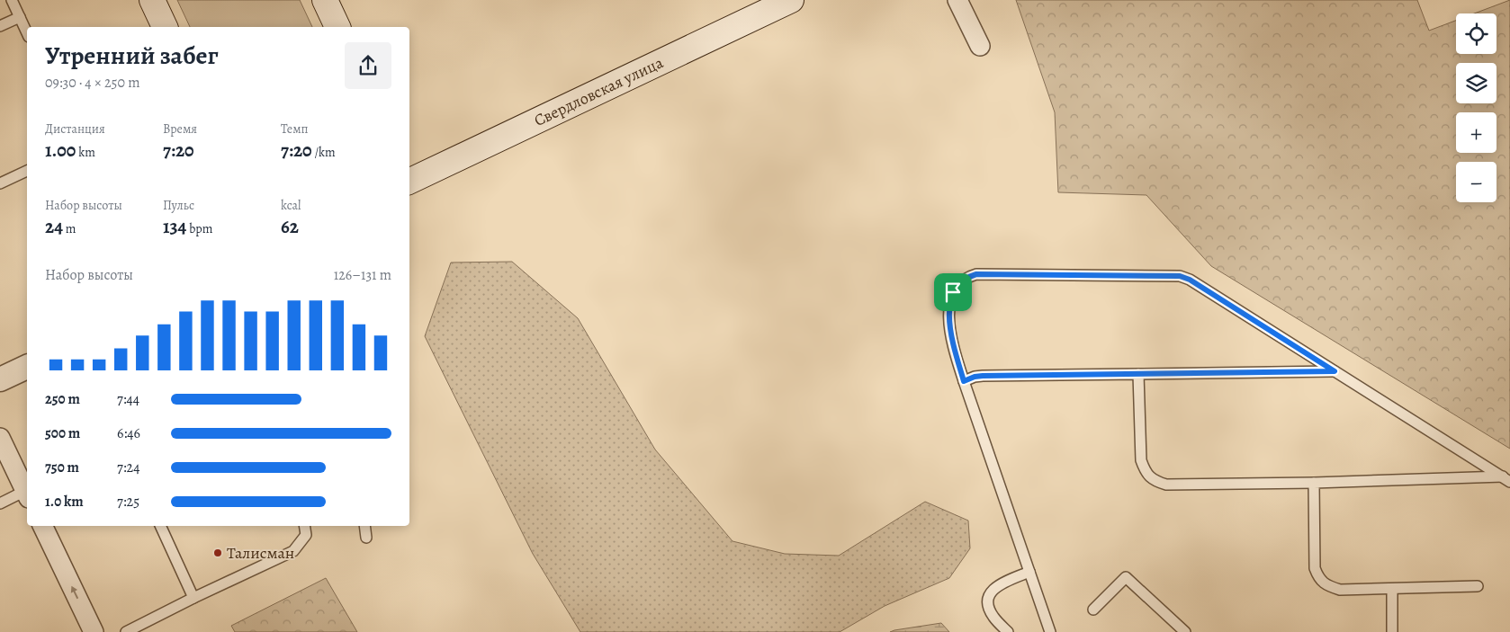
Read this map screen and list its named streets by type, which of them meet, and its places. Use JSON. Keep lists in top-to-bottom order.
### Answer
{
  "streets": {
    "main road": ["Свердловская улица"]
  },
  "places": ["Талисман"],
  "page": {
    "map_buttons": ["+", "−"],
    "heading": ["Утренний забег", "09:30 · 4 × 250 m"],
    "stats": [
      ["Дистанция", "1.00 km"],
      ["Время", "7:20"],
      ["Темп", "7:20 /km"],
      ["Набор высоты", "24 m"],
      ["Пульс", "134 bpm"],
      ["kcal", "62"]
    ],
    "chart": ["Набор высоты", "126–131 m"],
    "list": [
      {
        "name": "250 m",
        "note": "7:44"
      },
      {
        "name": "500 m",
        "note": "6:46"
      },
      {
        "name": "750 m",
        "note": "7:24"
      },
      {
        "name": "1.0 km",
        "note": "7:25"
      }
    ]
  }
}
